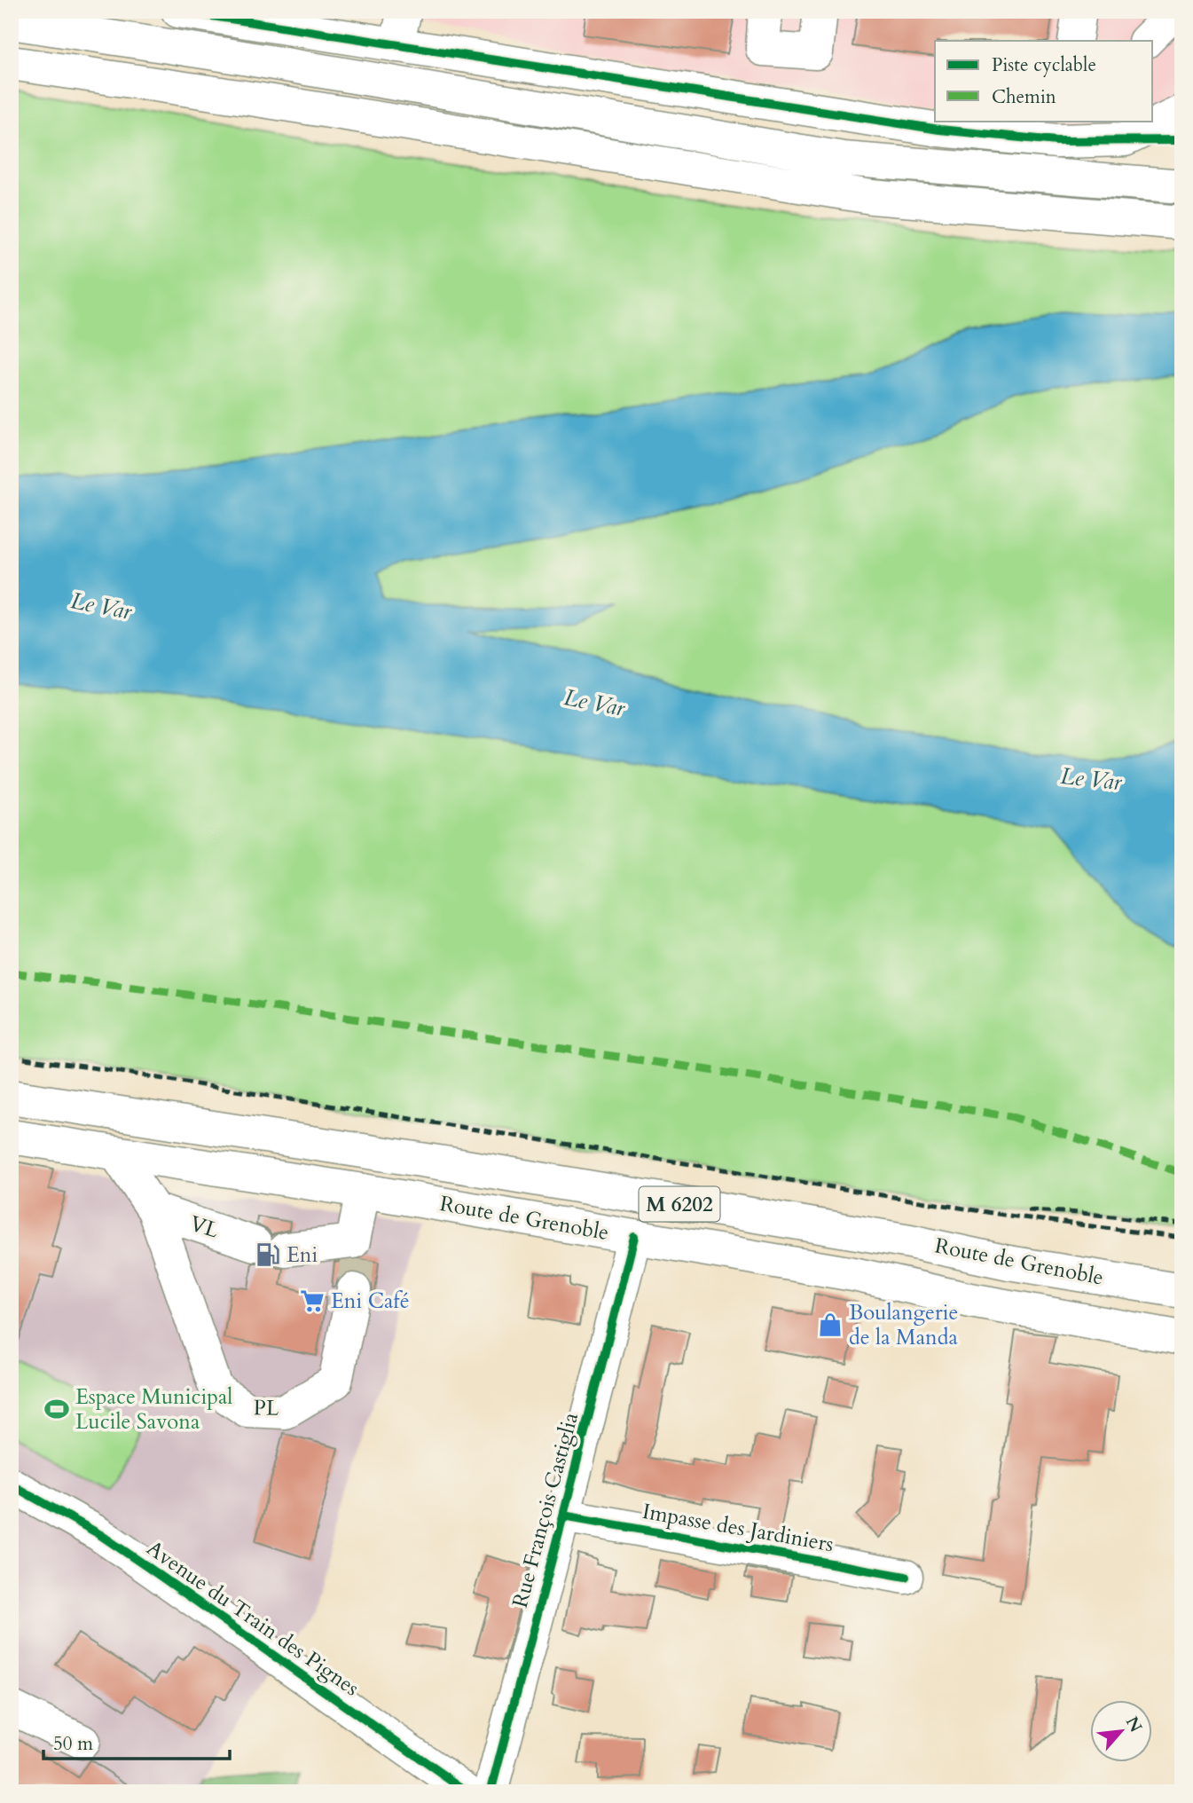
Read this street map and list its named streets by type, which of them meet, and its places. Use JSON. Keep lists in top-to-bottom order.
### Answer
{
  "streets": {
    "main road": [
      "M 6202",
      "Route de Grenoble",
      "VL",
      "PL",
      "Rue François Castiglia",
      "Impasse des Jardiniers",
      "Avenue du Train des Pignes"
    ]
  },
  "crossings": [
    ["M 6202", "Route de Grenoble"],
    ["Route de Grenoble", "PL"],
    ["Route de Grenoble", "Rue François Castiglia"],
    ["VL", "PL"],
    ["Rue François Castiglia", "Impasse des Jardiniers"]
  ],
  "water": ["Le Var"],
  "places": {
    "fuel station": ["Eni"],
    "supermarket": ["Eni Café"],
    "shop": ["Boulangerie de la Manda"],
    "sports": ["Espace Municipal Lucile Savona"]
  },
  "legend": ["Piste cyclable", "Chemin"],
  "scale_bar": "50 m",
  "north": "top right"
}
